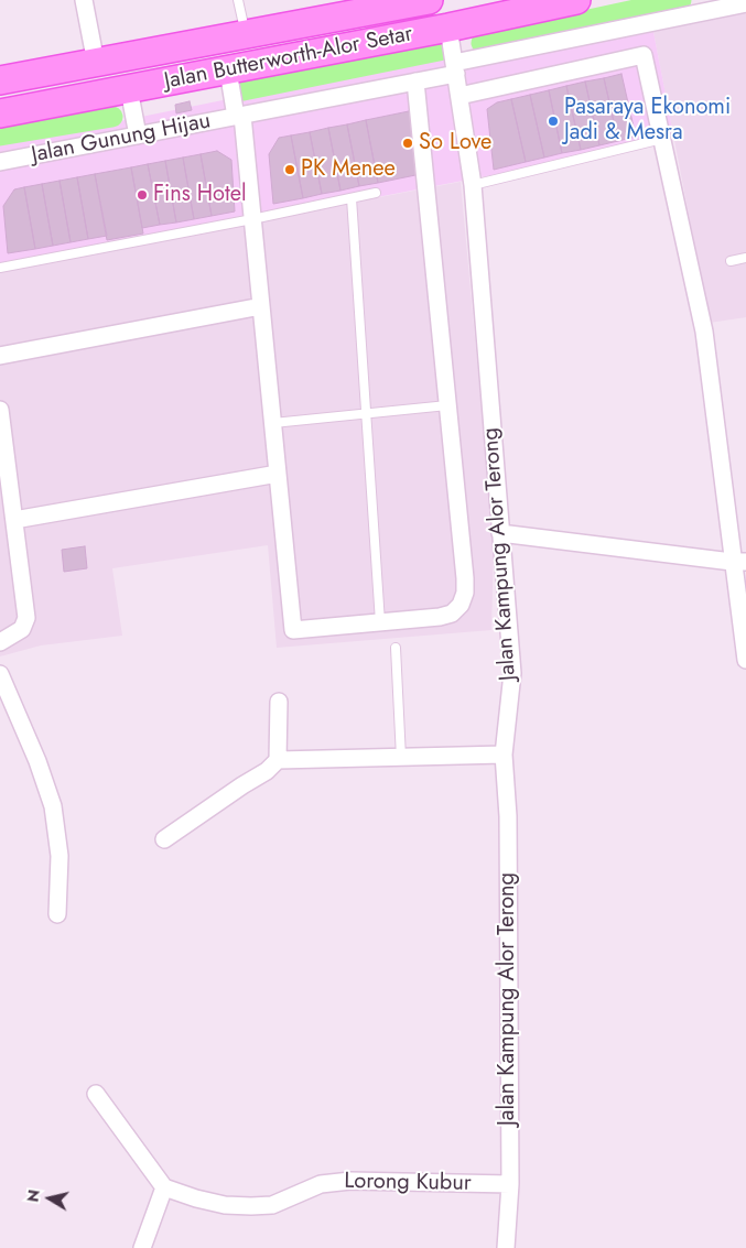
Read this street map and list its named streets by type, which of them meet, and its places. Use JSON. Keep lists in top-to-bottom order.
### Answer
{
  "streets": {
    "main road": ["Jalan Butterworth-Alor Setar"],
    "street": ["Jalan Gunung Hijau", "Jalan Kampung Alor Terong", "Lorong Kubur"]
  },
  "crossings": [
    ["Jalan Butterworth-Alor Setar", "Jalan Kampung Alor Terong"],
    ["Jalan Gunung Hijau", "Jalan Kampung Alor Terong"],
    ["Jalan Kampung Alor Terong", "Lorong Kubur"]
  ],
  "places": [
    "Pasaraya Ekonomi Jadi & Mesra",
    "So Love",
    "PK Menee",
    "Fins Hotel"
  ],
  "north": "left"
}
